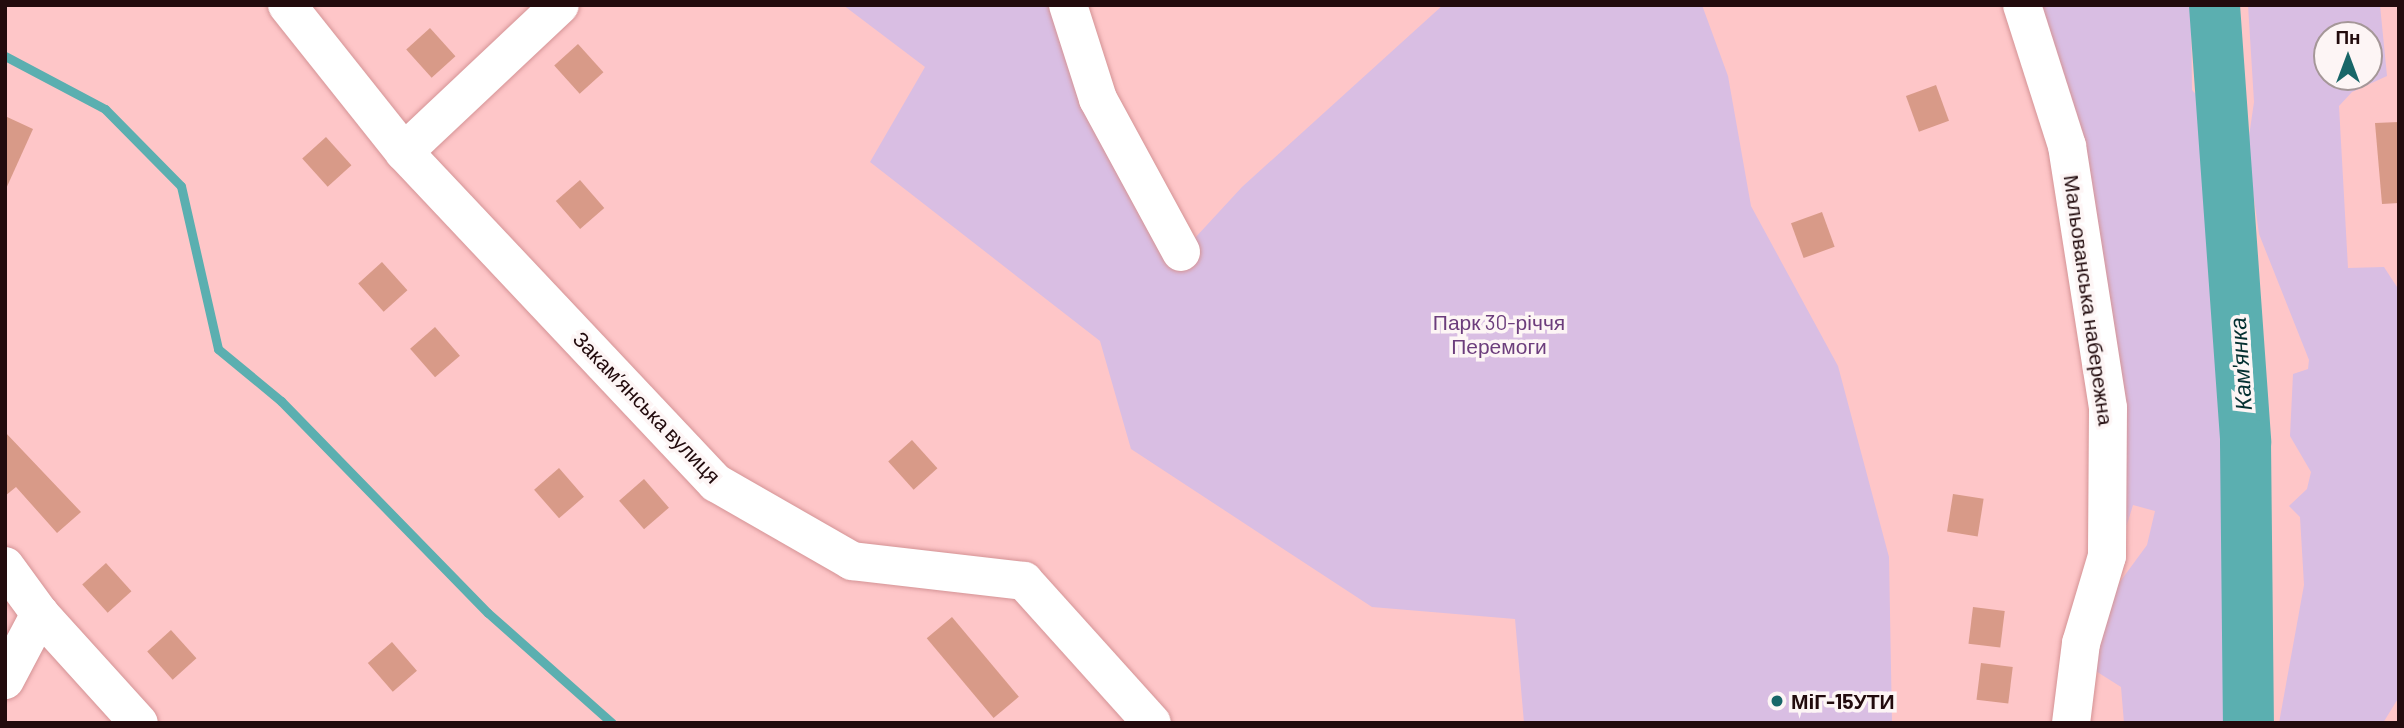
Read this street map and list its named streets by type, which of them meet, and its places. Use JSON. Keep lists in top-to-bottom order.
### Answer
{
  "streets": {
    "street": ["Мальованська набережна", "Закамʼянська вулиця"]
  },
  "water": ["Кам'янка"],
  "parks": ["Парк 30-річчя Перемоги"],
  "places": ["МіГ-15УТИ"],
  "north": "top"
}
